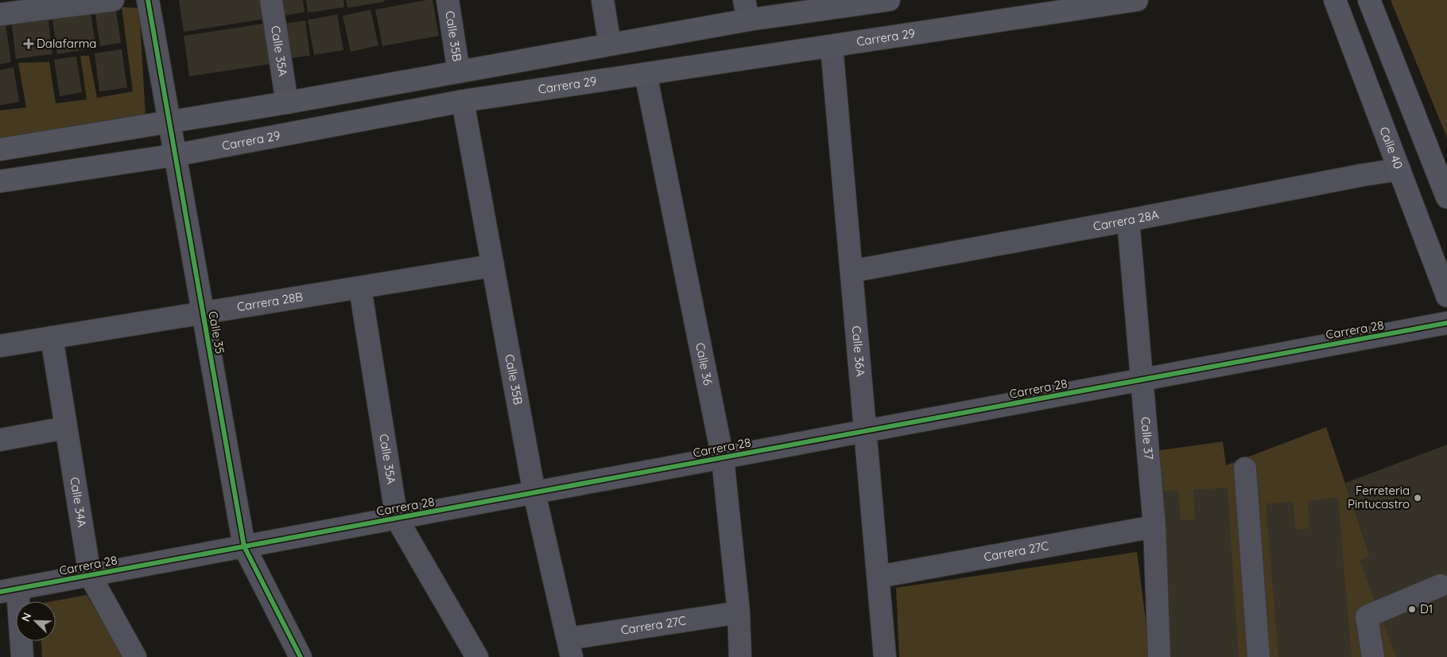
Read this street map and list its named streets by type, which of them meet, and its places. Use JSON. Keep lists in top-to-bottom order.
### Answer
{
  "streets": {
    "main road": ["Carrera 29", "Calle 40"],
    "street": [
      "Calle 35B",
      "Calle 35A",
      "Carrera 28A",
      "Carrera 28B",
      "Carrera 28",
      "Calle 35",
      "Calle 36A",
      "Calle 36",
      "Calle 37",
      "Calle 34A",
      "Carrera 27C"
    ]
  },
  "crossings": [
    ["Calle 35B", "Carrera 29"],
    ["Calle 35B", "Carrera 28B"],
    ["Calle 35B", "Carrera 28"],
    ["Calle 35B", "Carrera 27C"],
    ["Carrera 29", "Calle 35"],
    ["Carrera 29", "Calle 36A"],
    ["Carrera 29", "Calle 36"],
    ["Calle 35A", "Carrera 28B"],
    ["Calle 35A", "Carrera 28"],
    ["Calle 40", "Carrera 28A"],
    ["Carrera 28A", "Calle 36A"],
    ["Carrera 28A", "Calle 37"],
    ["Carrera 28B", "Calle 35"],
    ["Carrera 28B", "Calle 34A"],
    ["Carrera 28", "Calle 35"],
    ["Carrera 28", "Calle 36A"],
    ["Carrera 28", "Calle 36"],
    ["Carrera 28", "Calle 37"],
    ["Carrera 28", "Calle 34A"],
    ["Calle 36A", "Carrera 27C"],
    ["Calle 36", "Carrera 27C"],
    ["Calle 37", "Carrera 27C"]
  ],
  "places": {
    "health": ["Dalafarma"],
    "other": ["Ferreteria Pintucastro", "D1"]
  },
  "north": "top left"
}
